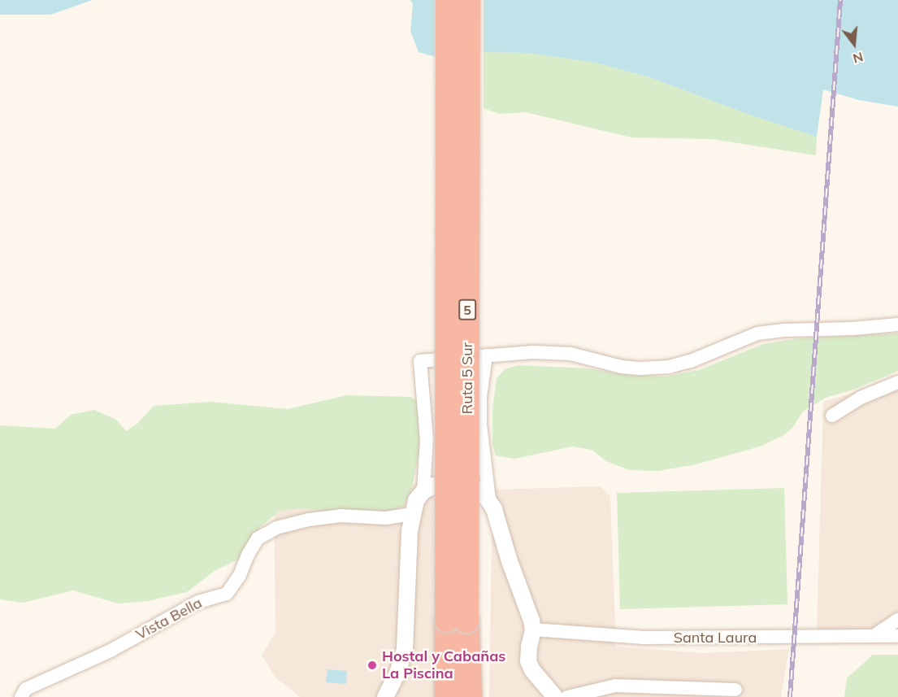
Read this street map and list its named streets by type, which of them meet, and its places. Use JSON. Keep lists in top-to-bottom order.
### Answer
{
  "streets": {
    "highway": ["5", "Ruta 5 Sur"],
    "street": ["Vista Bella", "Santa Laura"]
  },
  "places": ["Hostal y Cabañas La Piscina"],
  "north": "bottom"
}
